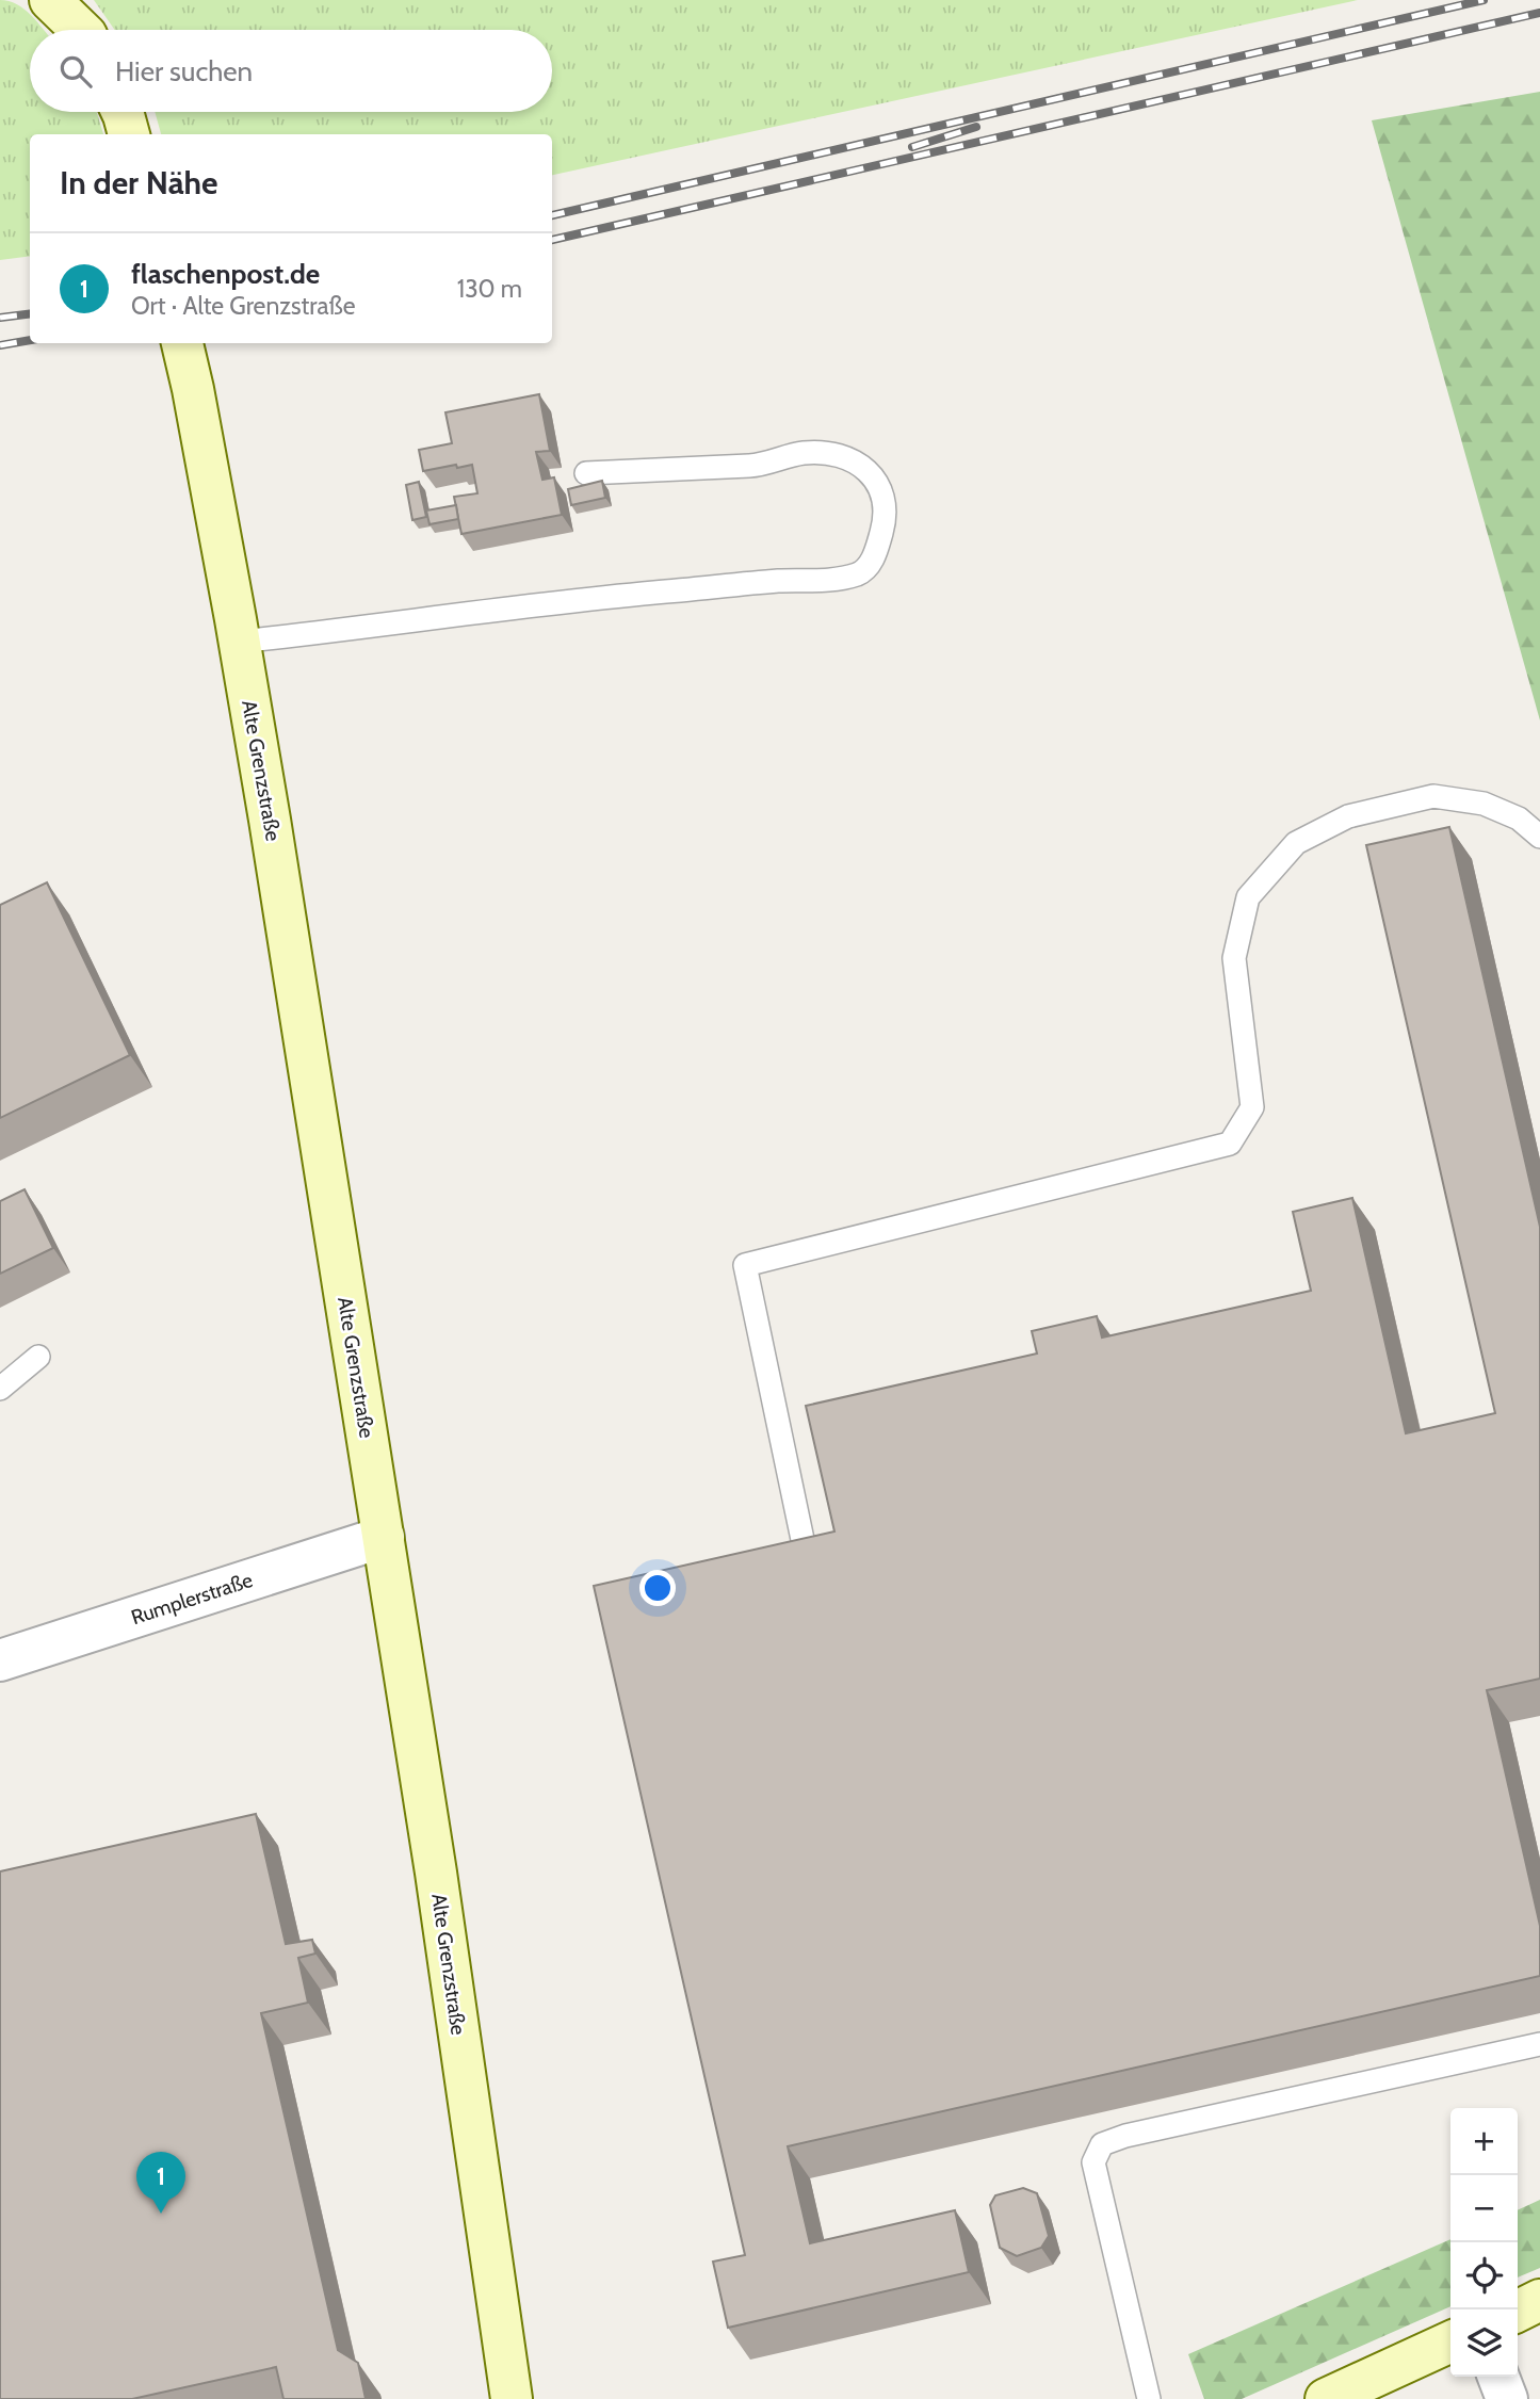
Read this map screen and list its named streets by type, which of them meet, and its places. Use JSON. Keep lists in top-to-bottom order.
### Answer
{
  "streets": {
    "street": ["Alte Grenzstraße", "Rumplerstraße"]
  },
  "crossings": [
    ["Alte Grenzstraße", "Rumplerstraße"]
  ],
  "page": {
    "search": "Hier suchen",
    "heading": "In der Nähe",
    "list": [
      {
        "mark": "1",
        "name": "flaschenpost.de",
        "note": "Ort · Alte Grenzstraße",
        "value": "130 m"
      }
    ],
    "map_buttons": ["+", "−"],
    "pins": "1"
  }
}
